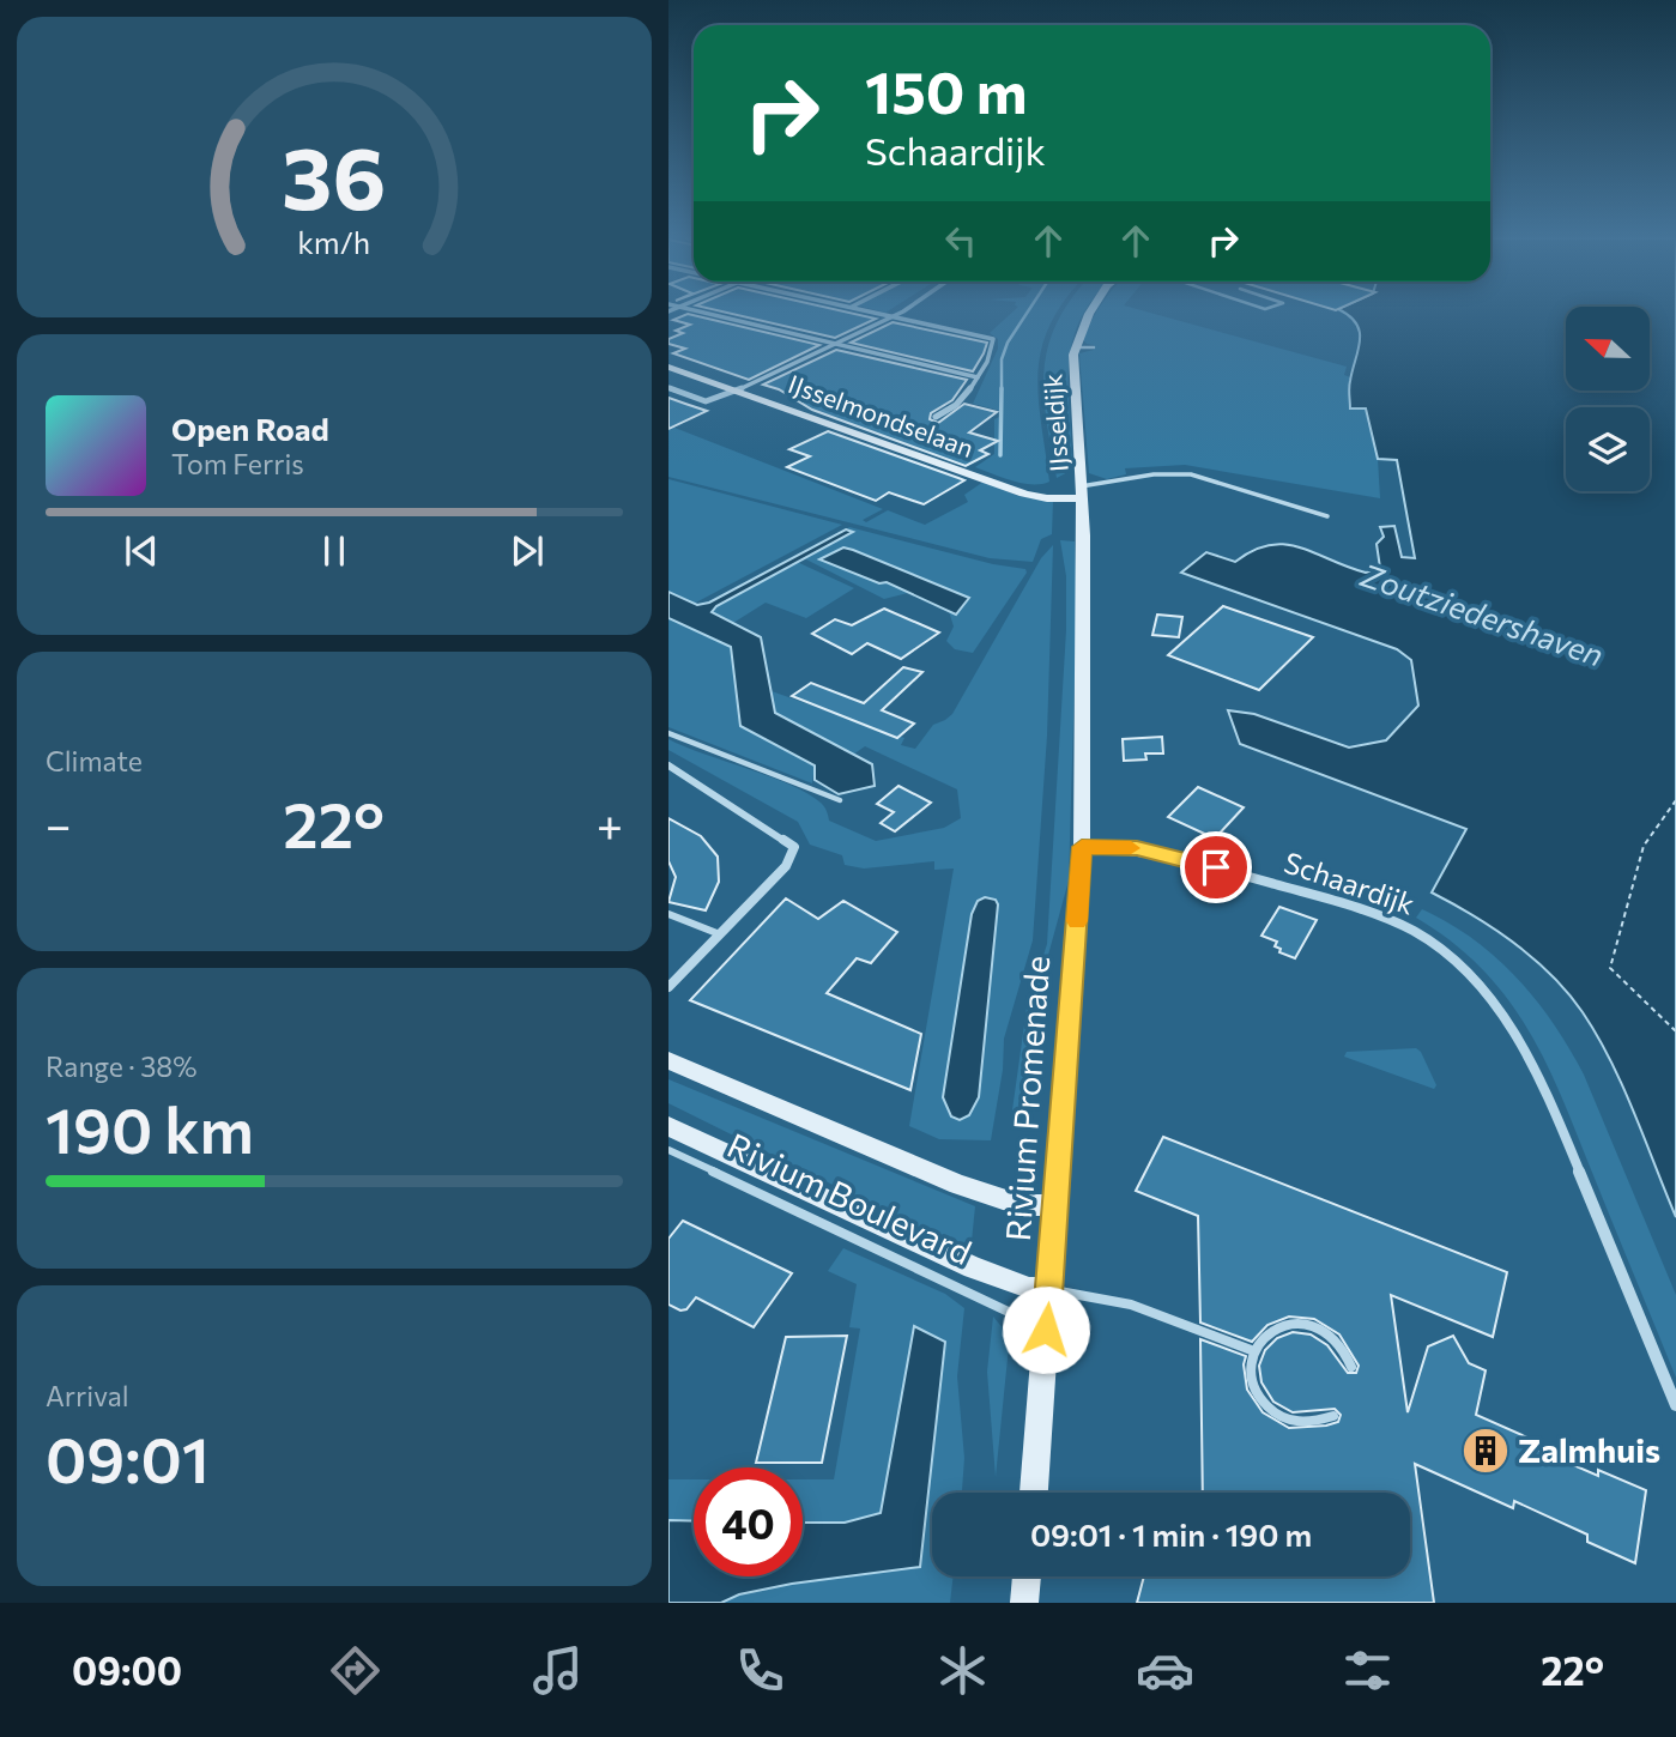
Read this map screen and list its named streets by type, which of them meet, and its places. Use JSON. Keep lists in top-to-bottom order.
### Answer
{
  "streets": {
    "street": [
      "IJsselmondselaan",
      "IJsseldijk",
      "Schaardijk",
      "Rivium Promenade",
      "Rivium Boulevard"
    ]
  },
  "crossings": [
    ["IJsselmondselaan", "IJsseldijk"],
    ["Schaardijk", "Rivium Promenade"],
    ["Rivium Promenade", "Rivium Boulevard"]
  ],
  "water": ["Zoutziedershaven"],
  "places": {
    "building": ["Zalmhuis"]
  },
  "north": "left",
  "page": {
    "turn": ["150 m", "Schaardijk"],
    "song": ["Open Road", "Tom Ferris"],
    "tile": [
      "Climate",
      ["Range · 38%", "190 km"],
      ["Arrival", "09:01"]
    ],
    "heat": ["−", "22°", "+"],
    "limit": "40",
    "trip": "09:01 · 1 min · 190 m",
    "tabs": ["09:00", "22°"],
    "gauge": ["36", "km/h"]
  }
}
